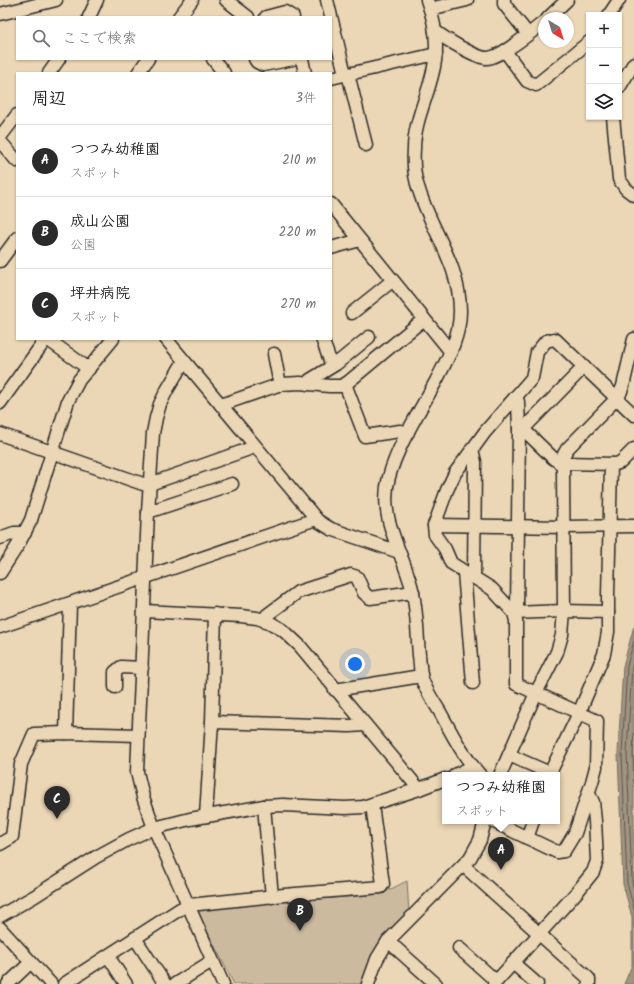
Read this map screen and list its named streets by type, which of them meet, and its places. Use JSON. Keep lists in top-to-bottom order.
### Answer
{
  "north": "bottom right",
  "page": {
    "map_buttons": ["+", "−"],
    "search": "ここで検索",
    "heading": ["周辺", "3件"],
    "list": [
      {
        "mark": "A",
        "name": "つつみ幼稚園",
        "note": "スポット",
        "value": "210 m"
      },
      {
        "mark": "B",
        "name": "成山公園",
        "note": "公園",
        "value": "220 m"
      },
      {
        "mark": "C",
        "name": "坪井病院",
        "note": "スポット",
        "value": "270 m"
      }
    ],
    "popup": ["つつみ幼稚園", "スポット"],
    "pins": ["C", "A", "B"]
  }
}
